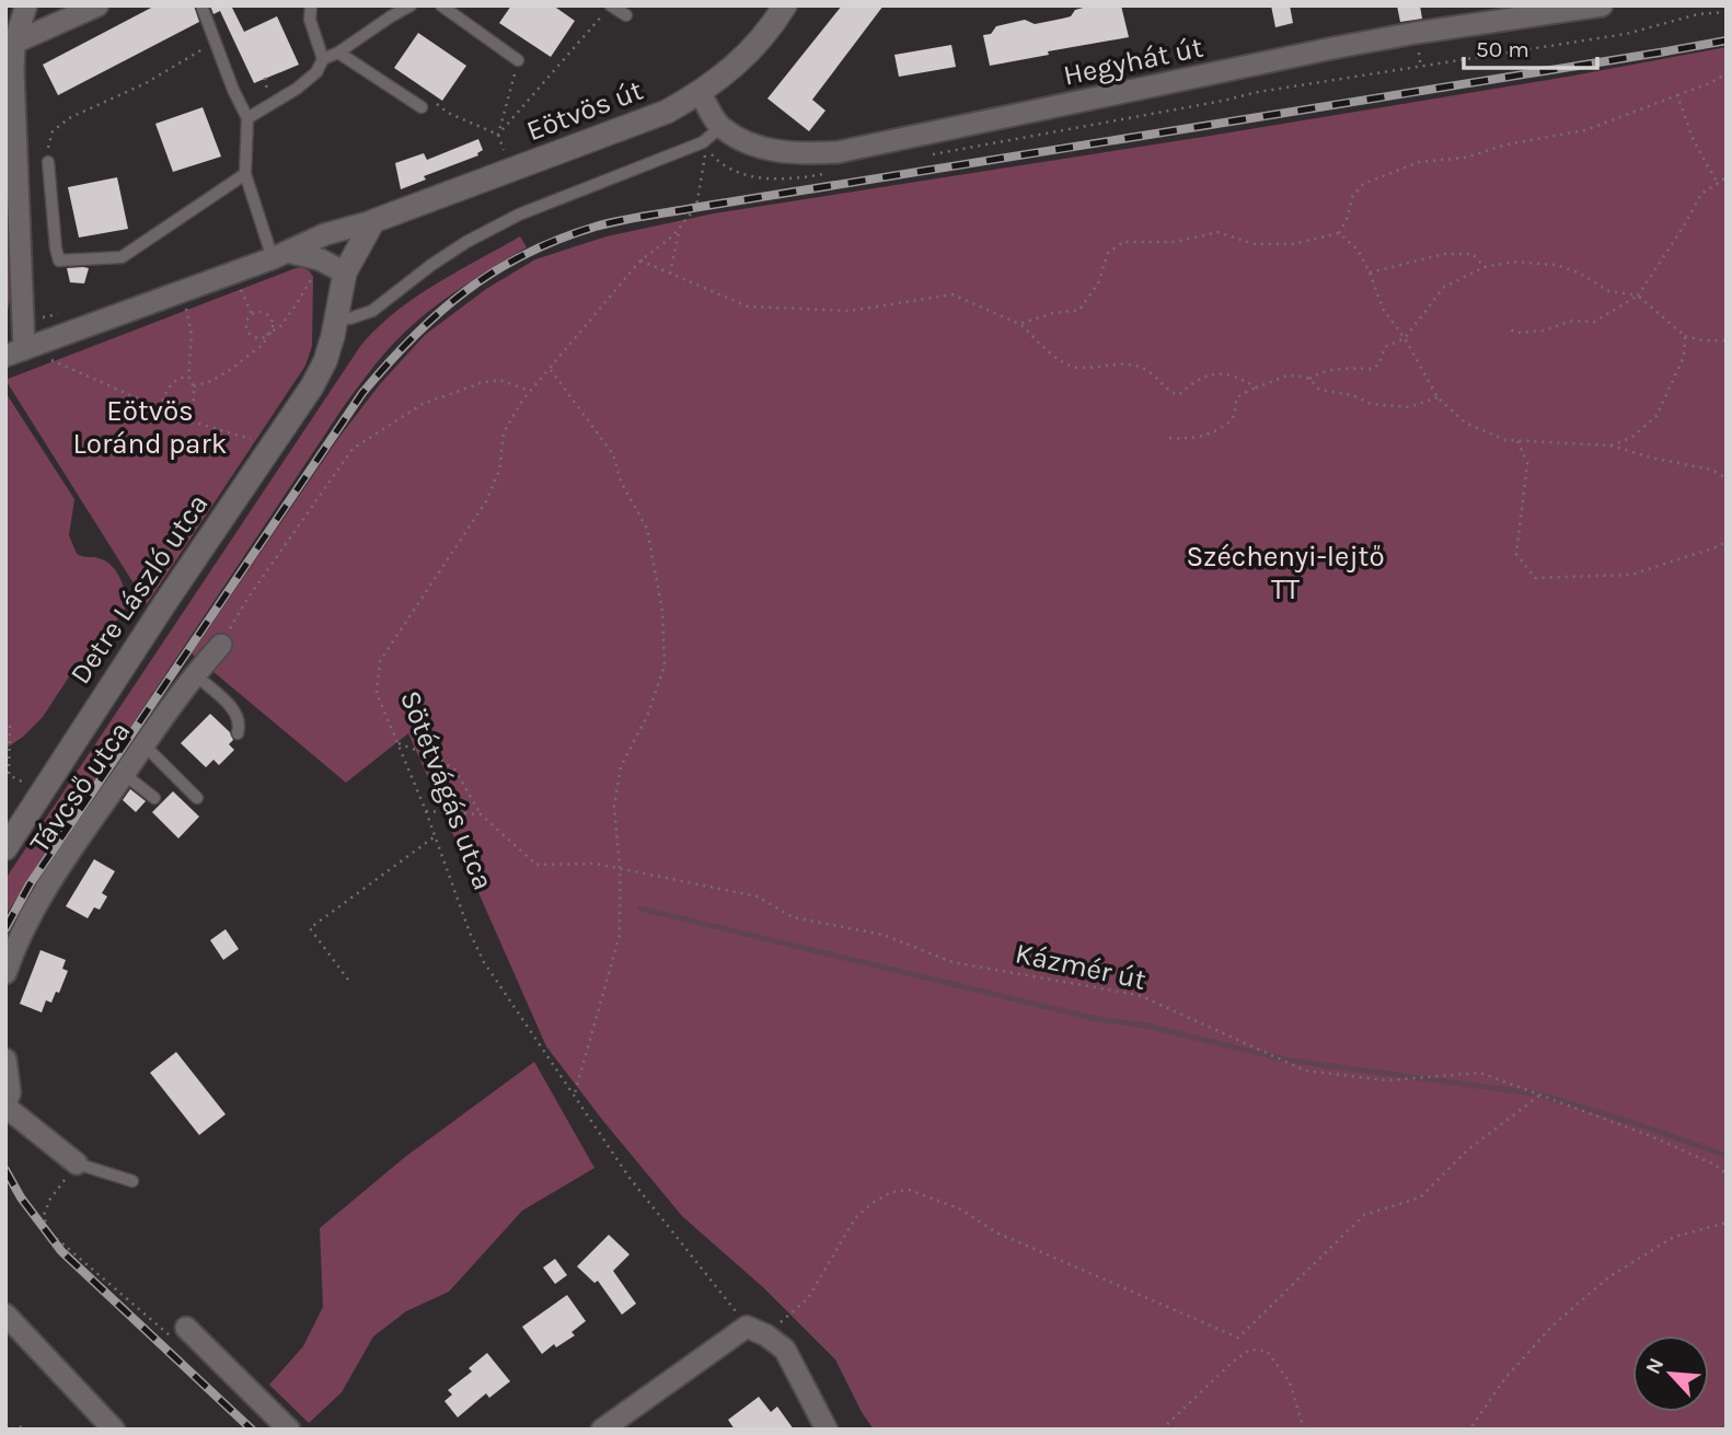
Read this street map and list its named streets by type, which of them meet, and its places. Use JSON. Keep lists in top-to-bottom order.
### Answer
{
  "streets": {
    "street": [
      "Hegyhát út",
      "Eötvös út",
      "Detre László utca",
      "Távcső utca"
    ],
    "path": ["Sötétvágás utca", "Kázmér út"]
  },
  "crossings": [
    ["Sötétvágás utca", "Kázmér út"]
  ],
  "parks": ["Eötvös Loránd park", "Széchenyi-lejtő TT"],
  "scale_bar": "50 m",
  "north": "top left"
}
